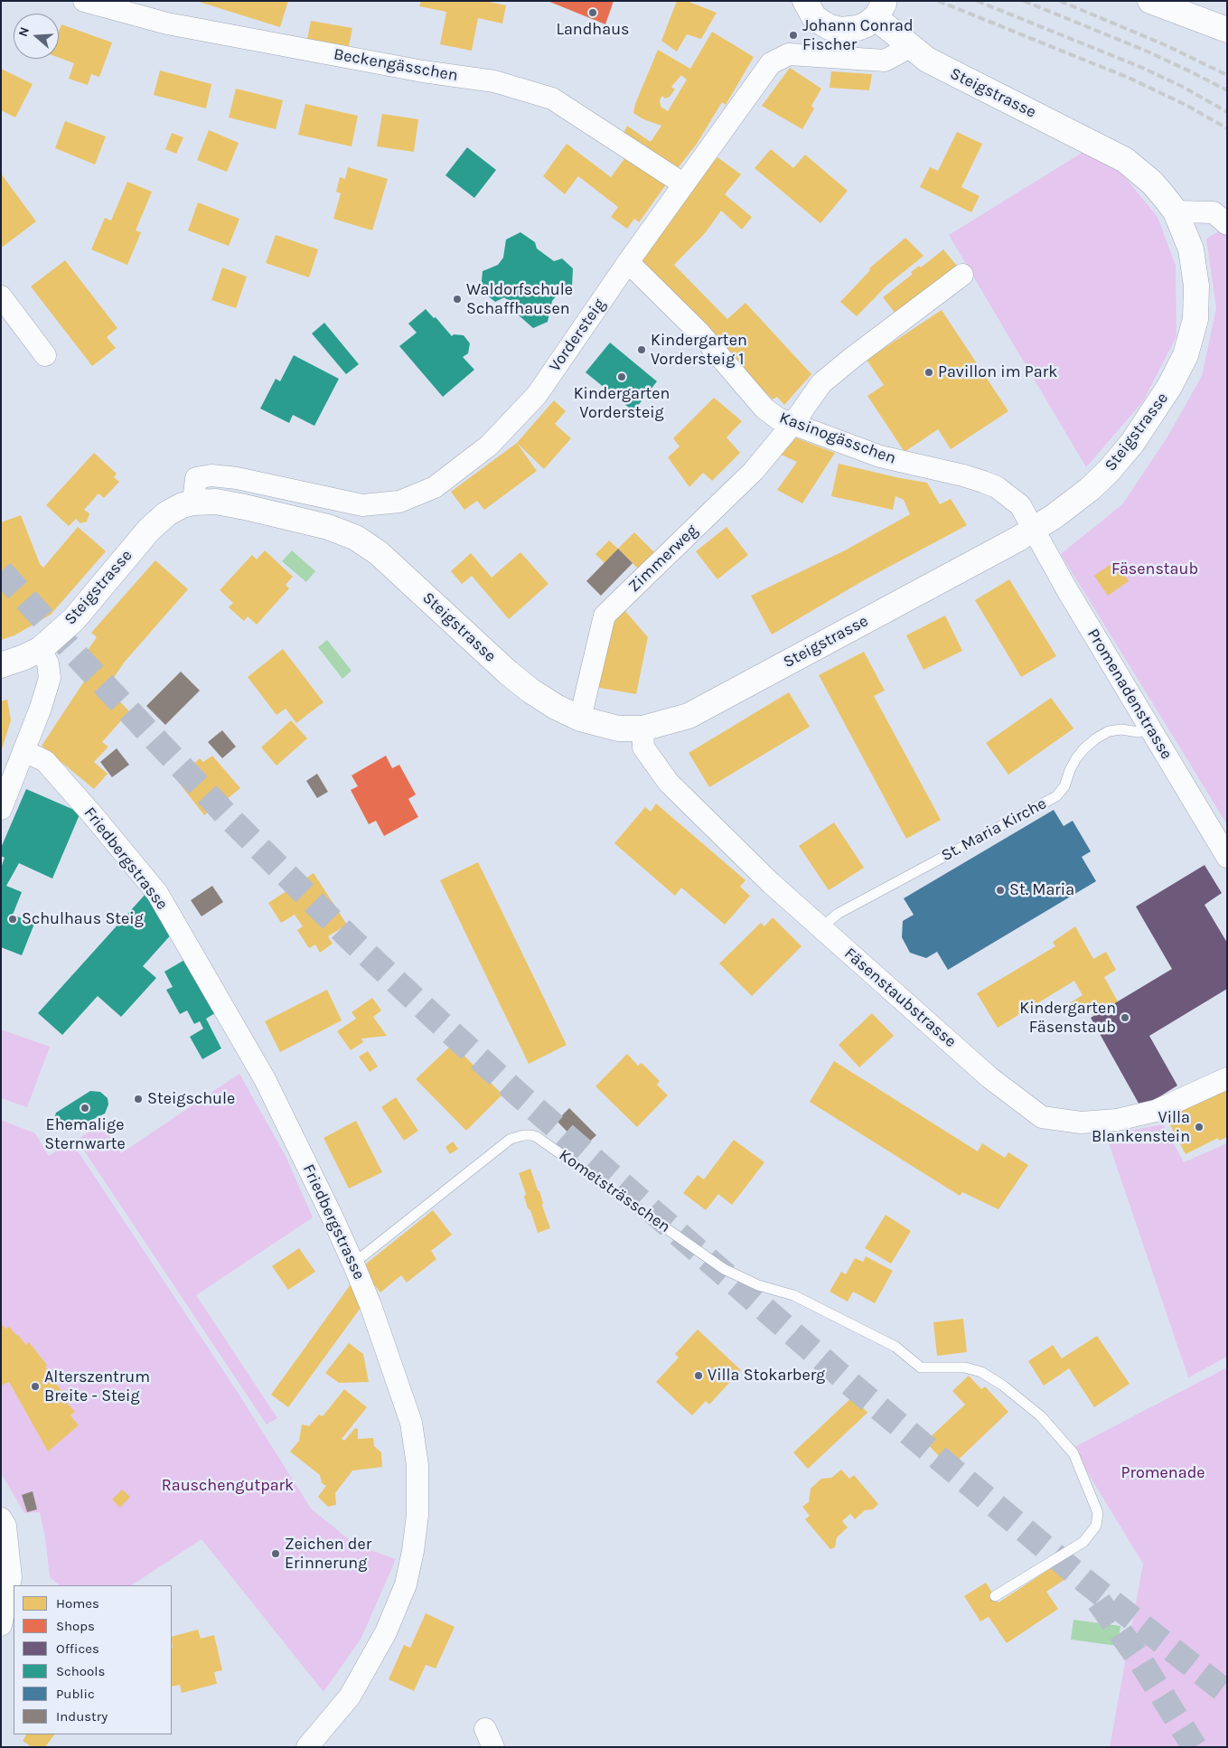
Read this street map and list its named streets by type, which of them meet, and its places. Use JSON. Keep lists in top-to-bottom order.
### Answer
{
  "streets": {
    "street": [
      "Beckengässchen",
      "Steigstrasse",
      "Vordersteig",
      "Kasinogässchen",
      "Zimmerweg",
      "Promenadenstrasse",
      "Friedbergstrasse",
      "Fäsenstaubstrasse"
    ],
    "lane": ["St. Maria Kirche", "Kometsträsschen"]
  },
  "crossings": [
    ["Beckengässchen", "Vordersteig"],
    ["Steigstrasse", "Vordersteig"],
    ["Steigstrasse", "Kasinogässchen"],
    ["Steigstrasse", "Zimmerweg"],
    ["Steigstrasse", "Promenadenstrasse"],
    ["Steigstrasse", "Fäsenstaubstrasse"],
    ["Vordersteig", "Kasinogässchen"],
    ["Kasinogässchen", "Zimmerweg"],
    ["Kasinogässchen", "Promenadenstrasse"],
    ["Promenadenstrasse", "St. Maria Kirche"],
    ["St. Maria Kirche", "Fäsenstaubstrasse"],
    ["Friedbergstrasse", "Kometsträsschen"]
  ],
  "parks": ["Fäsenstaub", "Promenade", "Rauschengutpark"],
  "places": [
    "Landhaus",
    "Johann Conrad Fischer",
    "Waldorfschule Schaffhausen",
    "Kindergarten Vordersteig 1",
    "Pavillon im Park",
    "Kindergarten Vordersteig",
    "St. Maria",
    "Schulhaus Steig",
    "Kindergarten Fäsenstaub",
    "Steigschule",
    "Ehemalige Sternwarte",
    "Villa Blankenstein",
    "Villa Stokarberg",
    "Alterszentrum Breite - Steig",
    "Zeichen der Erinnerung"
  ],
  "legend": [
    "Homes",
    "Shops",
    "Offices",
    "Schools",
    "Public",
    "Industry"
  ],
  "north": "left"
}
